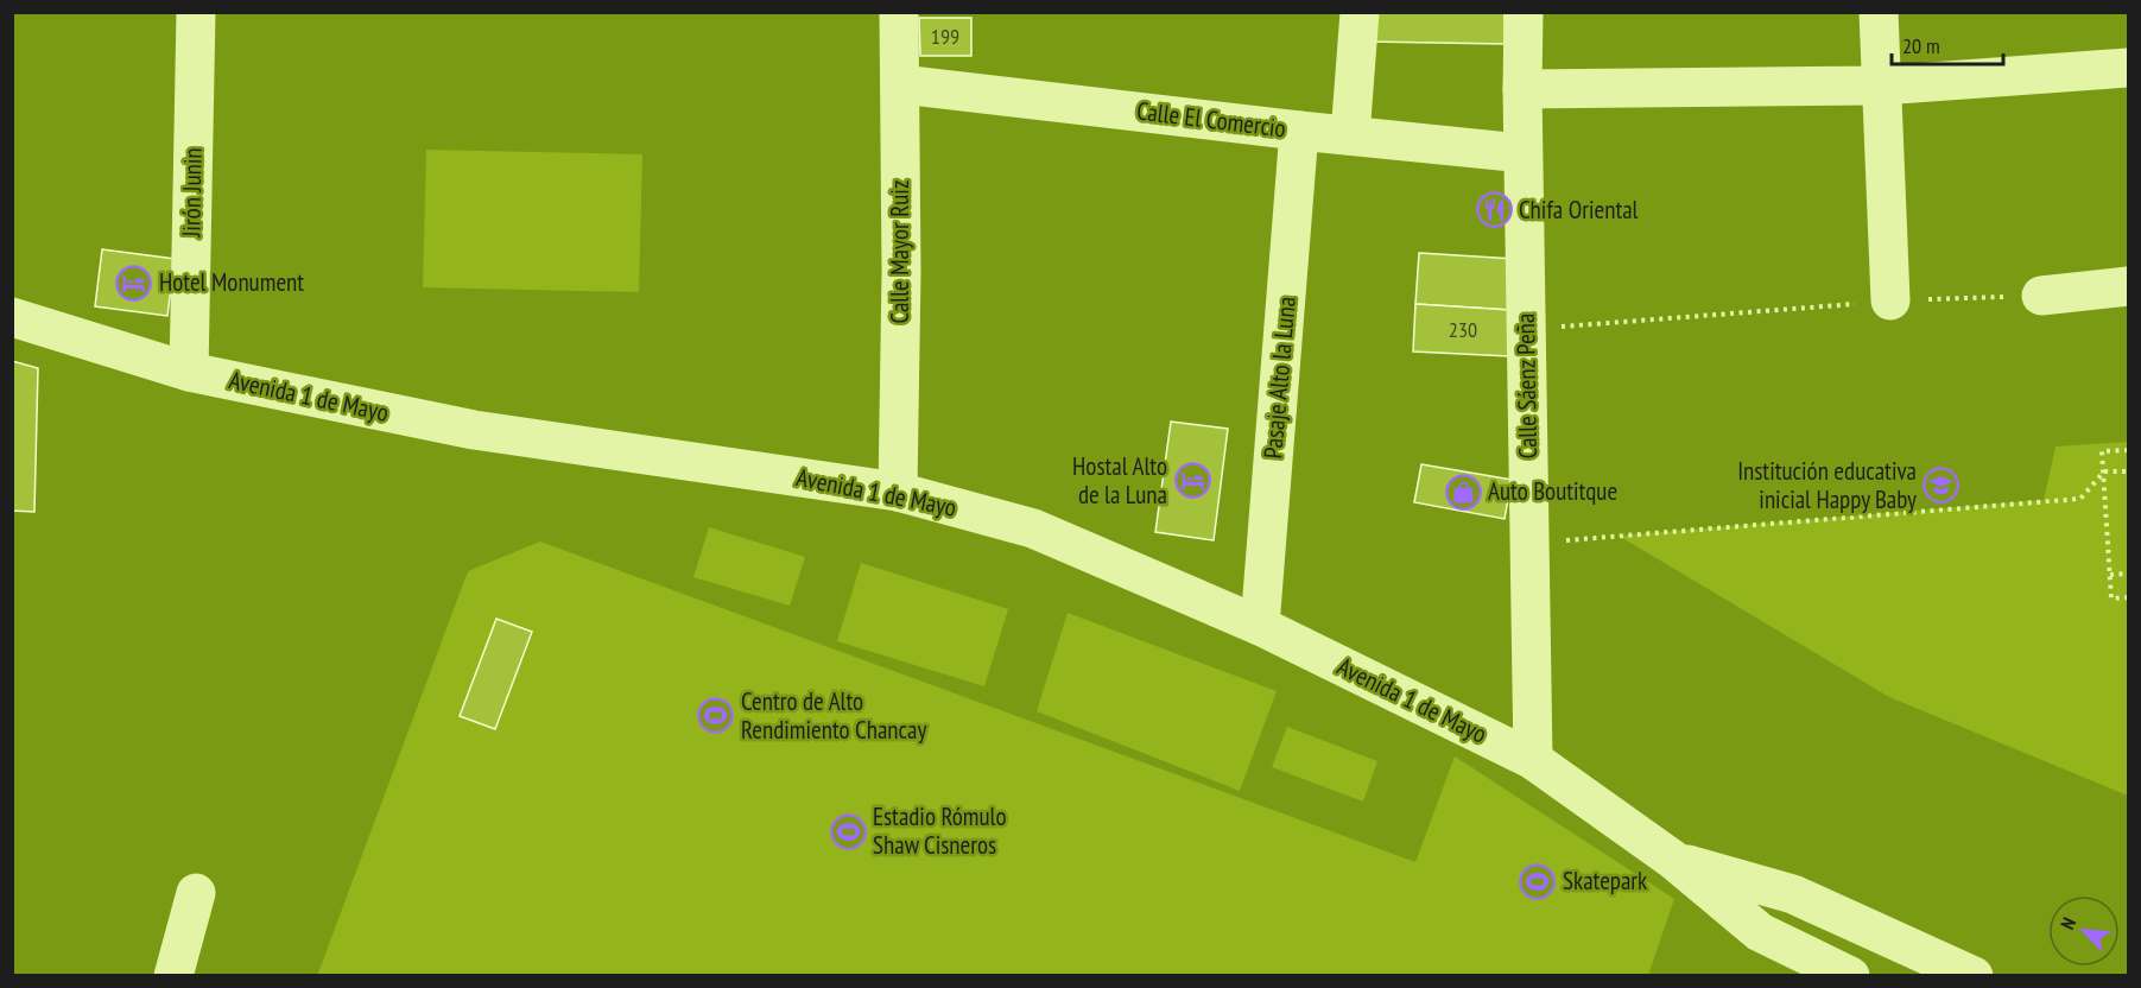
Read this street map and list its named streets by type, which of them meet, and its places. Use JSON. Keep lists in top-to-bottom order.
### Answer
{
  "streets": {
    "street": [
      "Calle El Comercio",
      "Jirón Junin",
      "Calle Mayor Ruiz",
      "Pasaje Alto la Luna",
      "Calle Sáenz Peña",
      "Avenida 1 de Mayo"
    ]
  },
  "crossings": [
    ["Calle El Comercio", "Calle Mayor Ruiz"],
    ["Calle El Comercio", "Pasaje Alto la Luna"],
    ["Calle El Comercio", "Calle Sáenz Peña"],
    ["Jirón Junin", "Avenida 1 de Mayo"],
    ["Calle Mayor Ruiz", "Avenida 1 de Mayo"],
    ["Pasaje Alto la Luna", "Avenida 1 de Mayo"],
    ["Calle Sáenz Peña", "Avenida 1 de Mayo"]
  ],
  "places": {
    "restaurant": ["Chifa Oriental"],
    "hotel": ["Hotel Monument", "Hostal Alto de la Luna"],
    "school or university": ["Institución educativa inicial Happy Baby"],
    "shop": ["Auto Boutitque"],
    "sports": ["Centro de Alto Rendimiento Chancay", "Estadio Rómulo Shaw Cisneros", "Skatepark"]
  },
  "house_numbers": ["199", "230"],
  "scale_bar": "20 m",
  "north": "top left"
}
